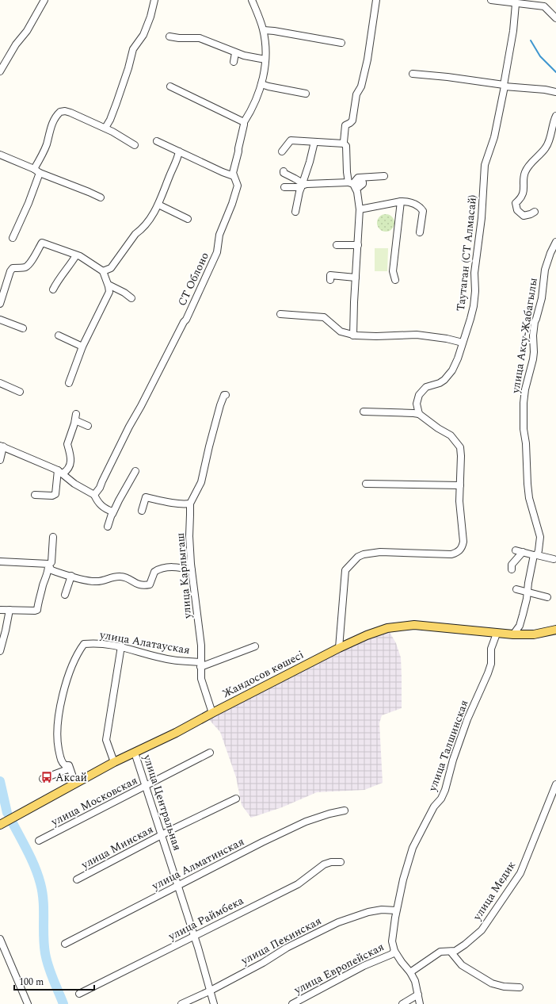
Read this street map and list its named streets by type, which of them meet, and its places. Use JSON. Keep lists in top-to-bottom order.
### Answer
{
  "streets": {
    "main road": ["Жандосов көшесі"],
    "street": [
      "Таутаган (СТ Алмасай)",
      "СТ Облоно",
      "улица Аксу-Жабагылы",
      "улица Карлыгаш",
      "улица Алатауская",
      "улица Талшинская",
      "улица Московская",
      "улица Центральная",
      "улица Минская",
      "улица Алматинская",
      "улица Медик",
      "улица Раймбека",
      "улица Пекинская",
      "улица Европейская"
    ]
  },
  "crossings": [
    ["улица Аксу-Жабагылы", "Жандосов көшесі"],
    ["улица Карлыгаш", "улица Алатауская"],
    ["улица Карлыгаш", "Жандосов көшесі"],
    ["улица Алатауская", "Жандосов көшесі"],
    ["Жандосов көшесі", "улица Талшинская"],
    ["Жандосов көшесі", "улица Центральная"],
    ["улица Талшинская", "улица Медик"],
    ["улица Талшинская", "улица Пекинская"],
    ["улица Талшинская", "улица Европейская"],
    ["улица Московская", "улица Центральная"],
    ["улица Центральная", "улица Минская"],
    ["улица Центральная", "улица Алматинская"],
    ["улица Центральная", "улица Раймбека"],
    ["улица Центральная", "улица Пекинская"]
  ],
  "places": {
    "bus stop": ["Аксай"]
  },
  "scale_bar": "100 m"
}
